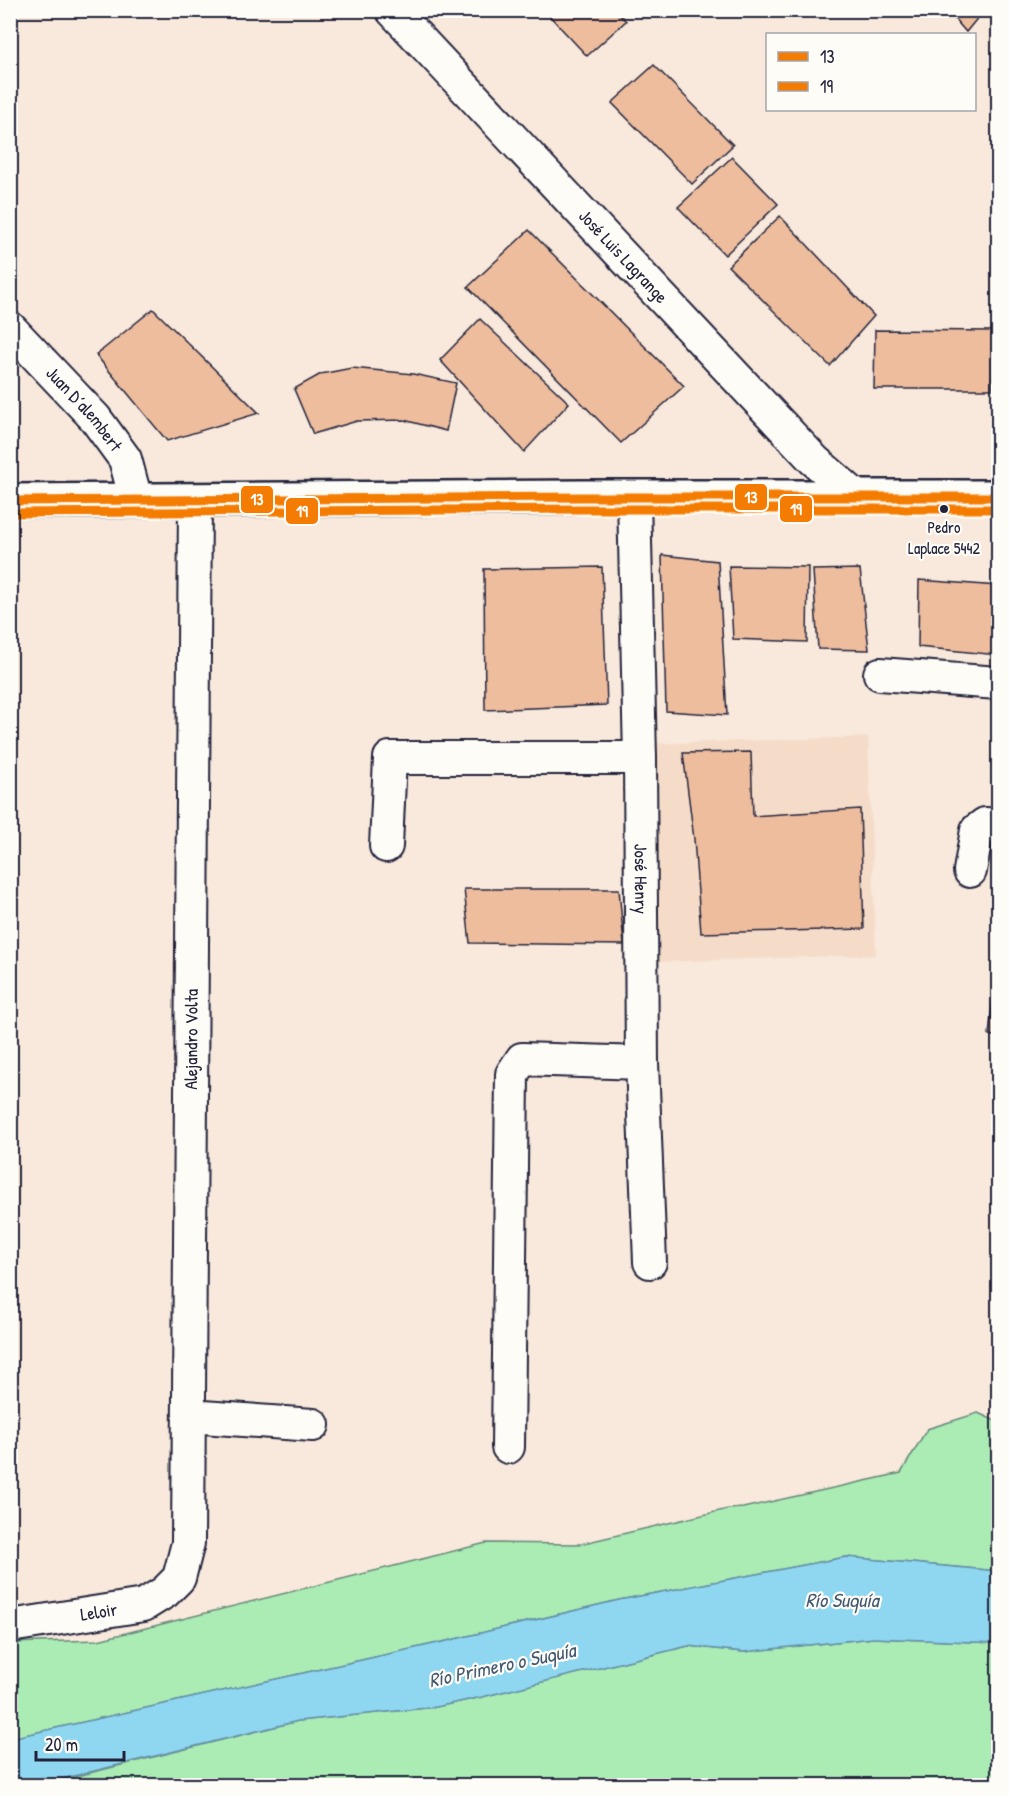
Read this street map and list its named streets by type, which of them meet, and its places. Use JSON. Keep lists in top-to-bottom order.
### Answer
{
  "streets": {
    "street": [
      "José Luis Lagrange",
      "Juan D´alembert",
      "José Henry",
      "Alejandro Volta",
      "Leloir"
    ]
  },
  "crossings": [
    ["Alejandro Volta", "Leloir"]
  ],
  "water": ["Río Suquía", "Río Primero o Suquía"],
  "places": ["Pedro Laplace 5442"],
  "lines": ["transit line 13", "transit line 19"],
  "legend": ["13", "19"],
  "scale_bar": "20 m"
}
